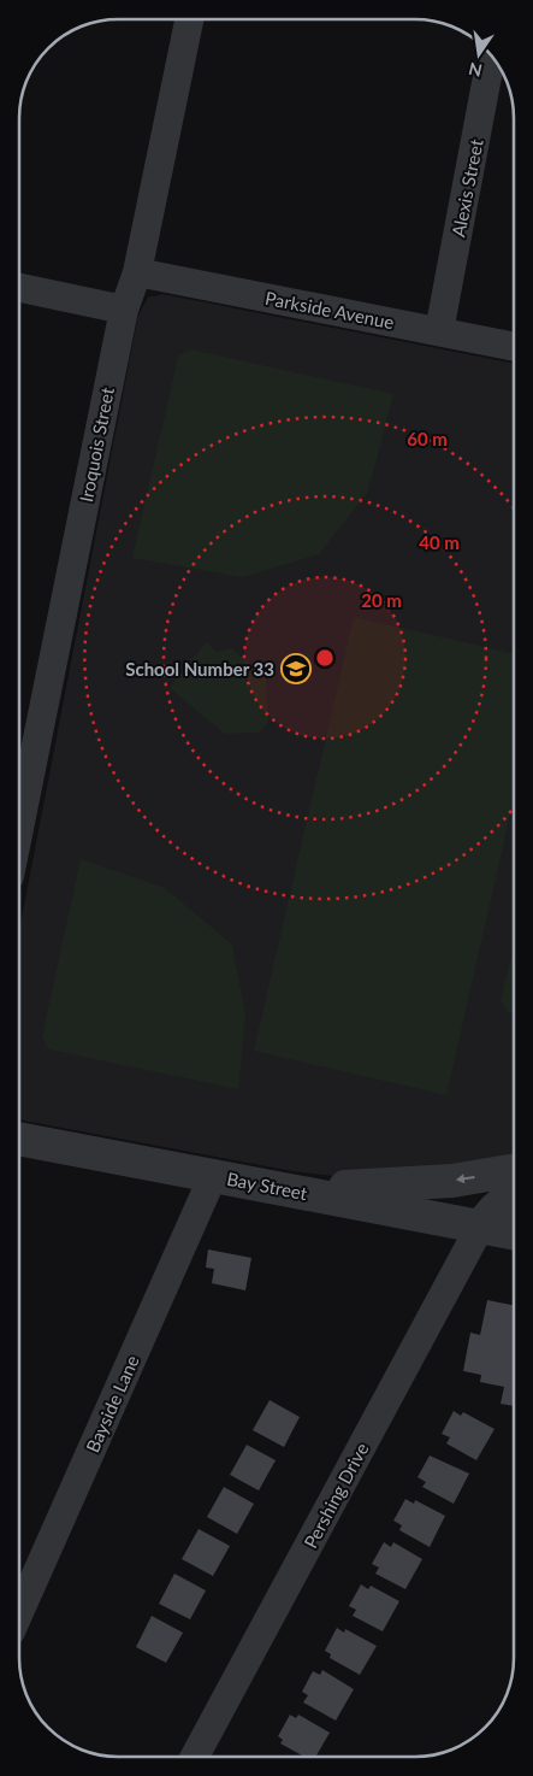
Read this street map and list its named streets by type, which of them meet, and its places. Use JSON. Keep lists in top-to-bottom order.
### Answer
{
  "streets": {
    "street": [
      "Alexis Street",
      "Parkside Avenue",
      "Iroquois Street",
      "Bay Street",
      "Bayside Lane",
      "Pershing Drive"
    ]
  },
  "crossings": [
    ["Alexis Street", "Parkside Avenue"],
    ["Parkside Avenue", "Iroquois Street"],
    ["Bay Street", "Bayside Lane"],
    ["Bay Street", "Pershing Drive"]
  ],
  "places": {
    "school or university": ["School Number 33"]
  },
  "north": "bottom",
  "rings": ["60 m", "40 m", "20 m"]
}
